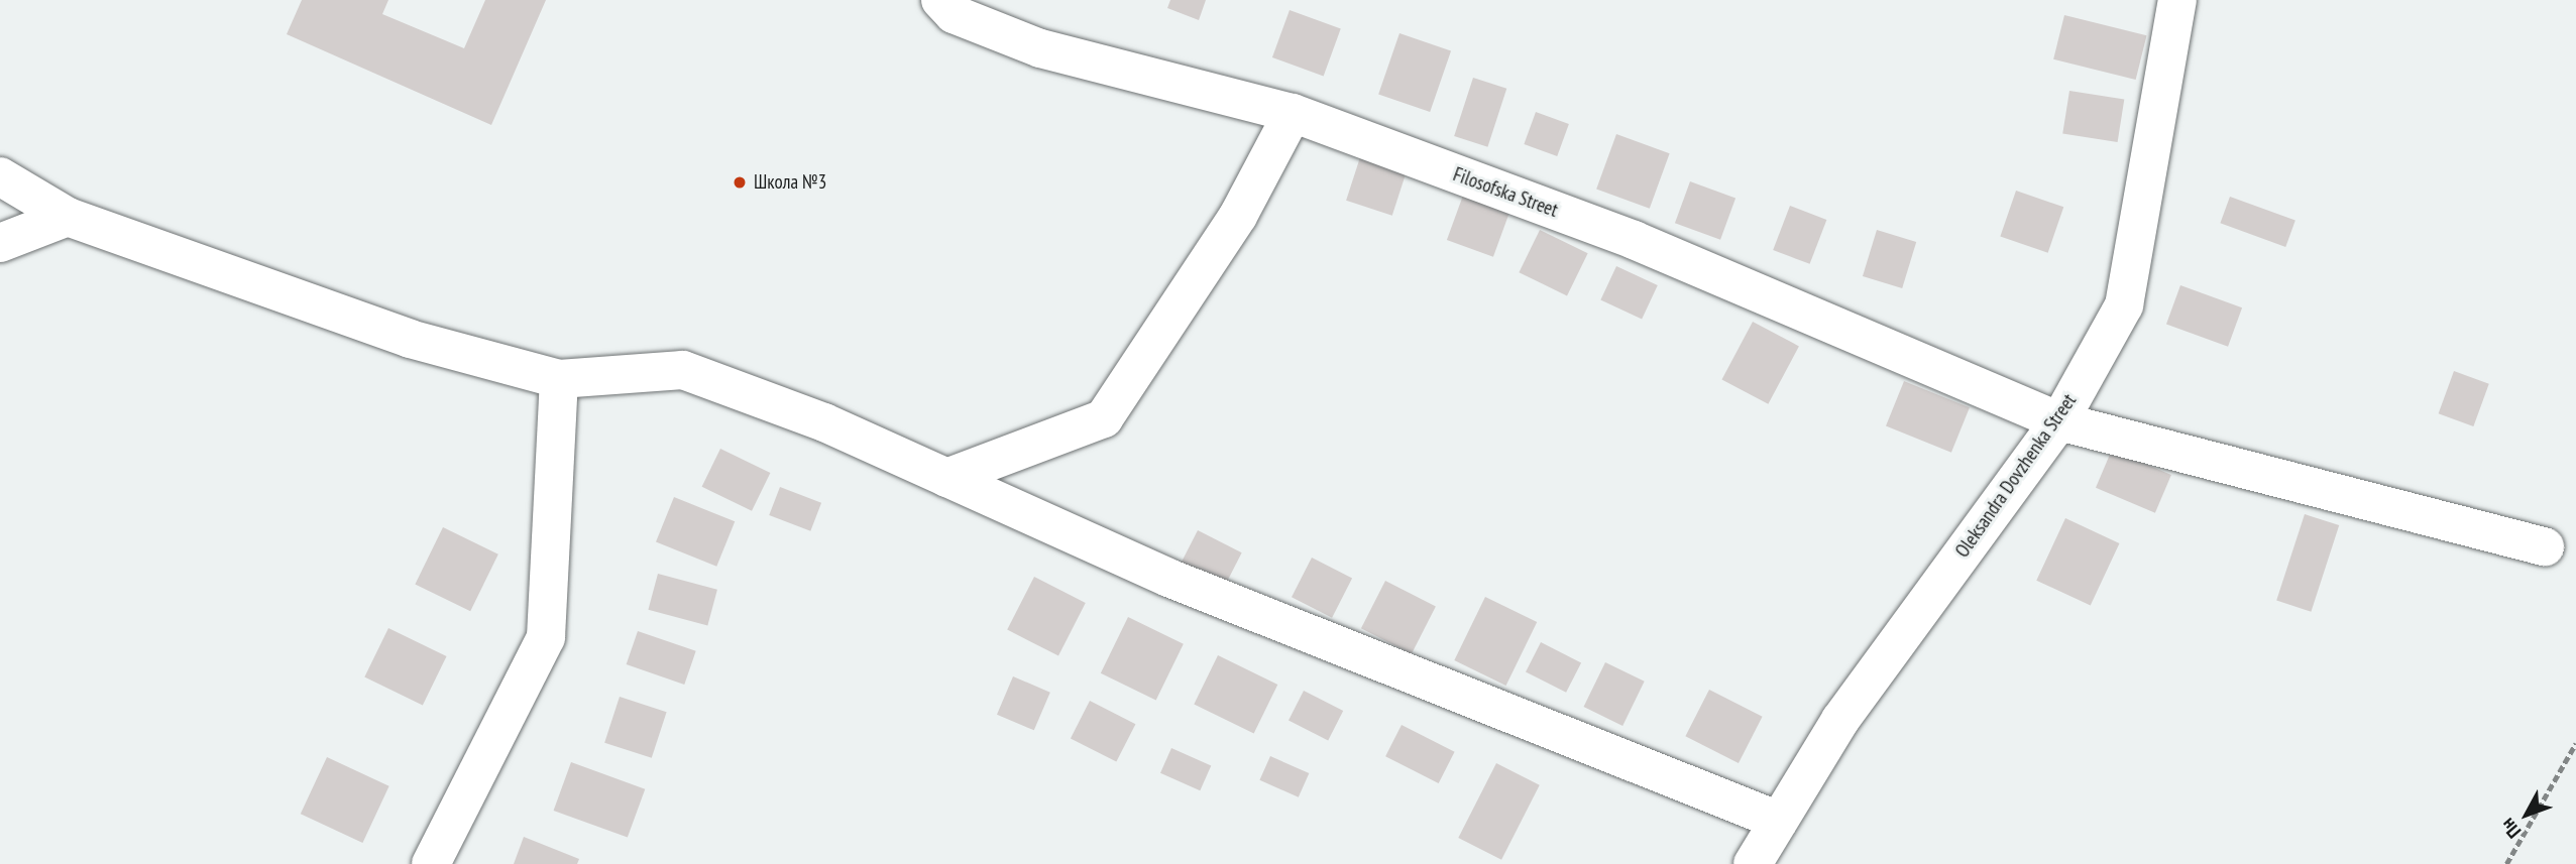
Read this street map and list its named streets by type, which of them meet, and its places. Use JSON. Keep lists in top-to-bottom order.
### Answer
{
  "streets": {
    "street": ["Filosofska Street", "Oleksandra Dovzhenka Street"]
  },
  "crossings": [
    ["Filosofska Street", "Oleksandra Dovzhenka Street"]
  ],
  "places": ["Школа №3"],
  "north": "bottom left"
}
